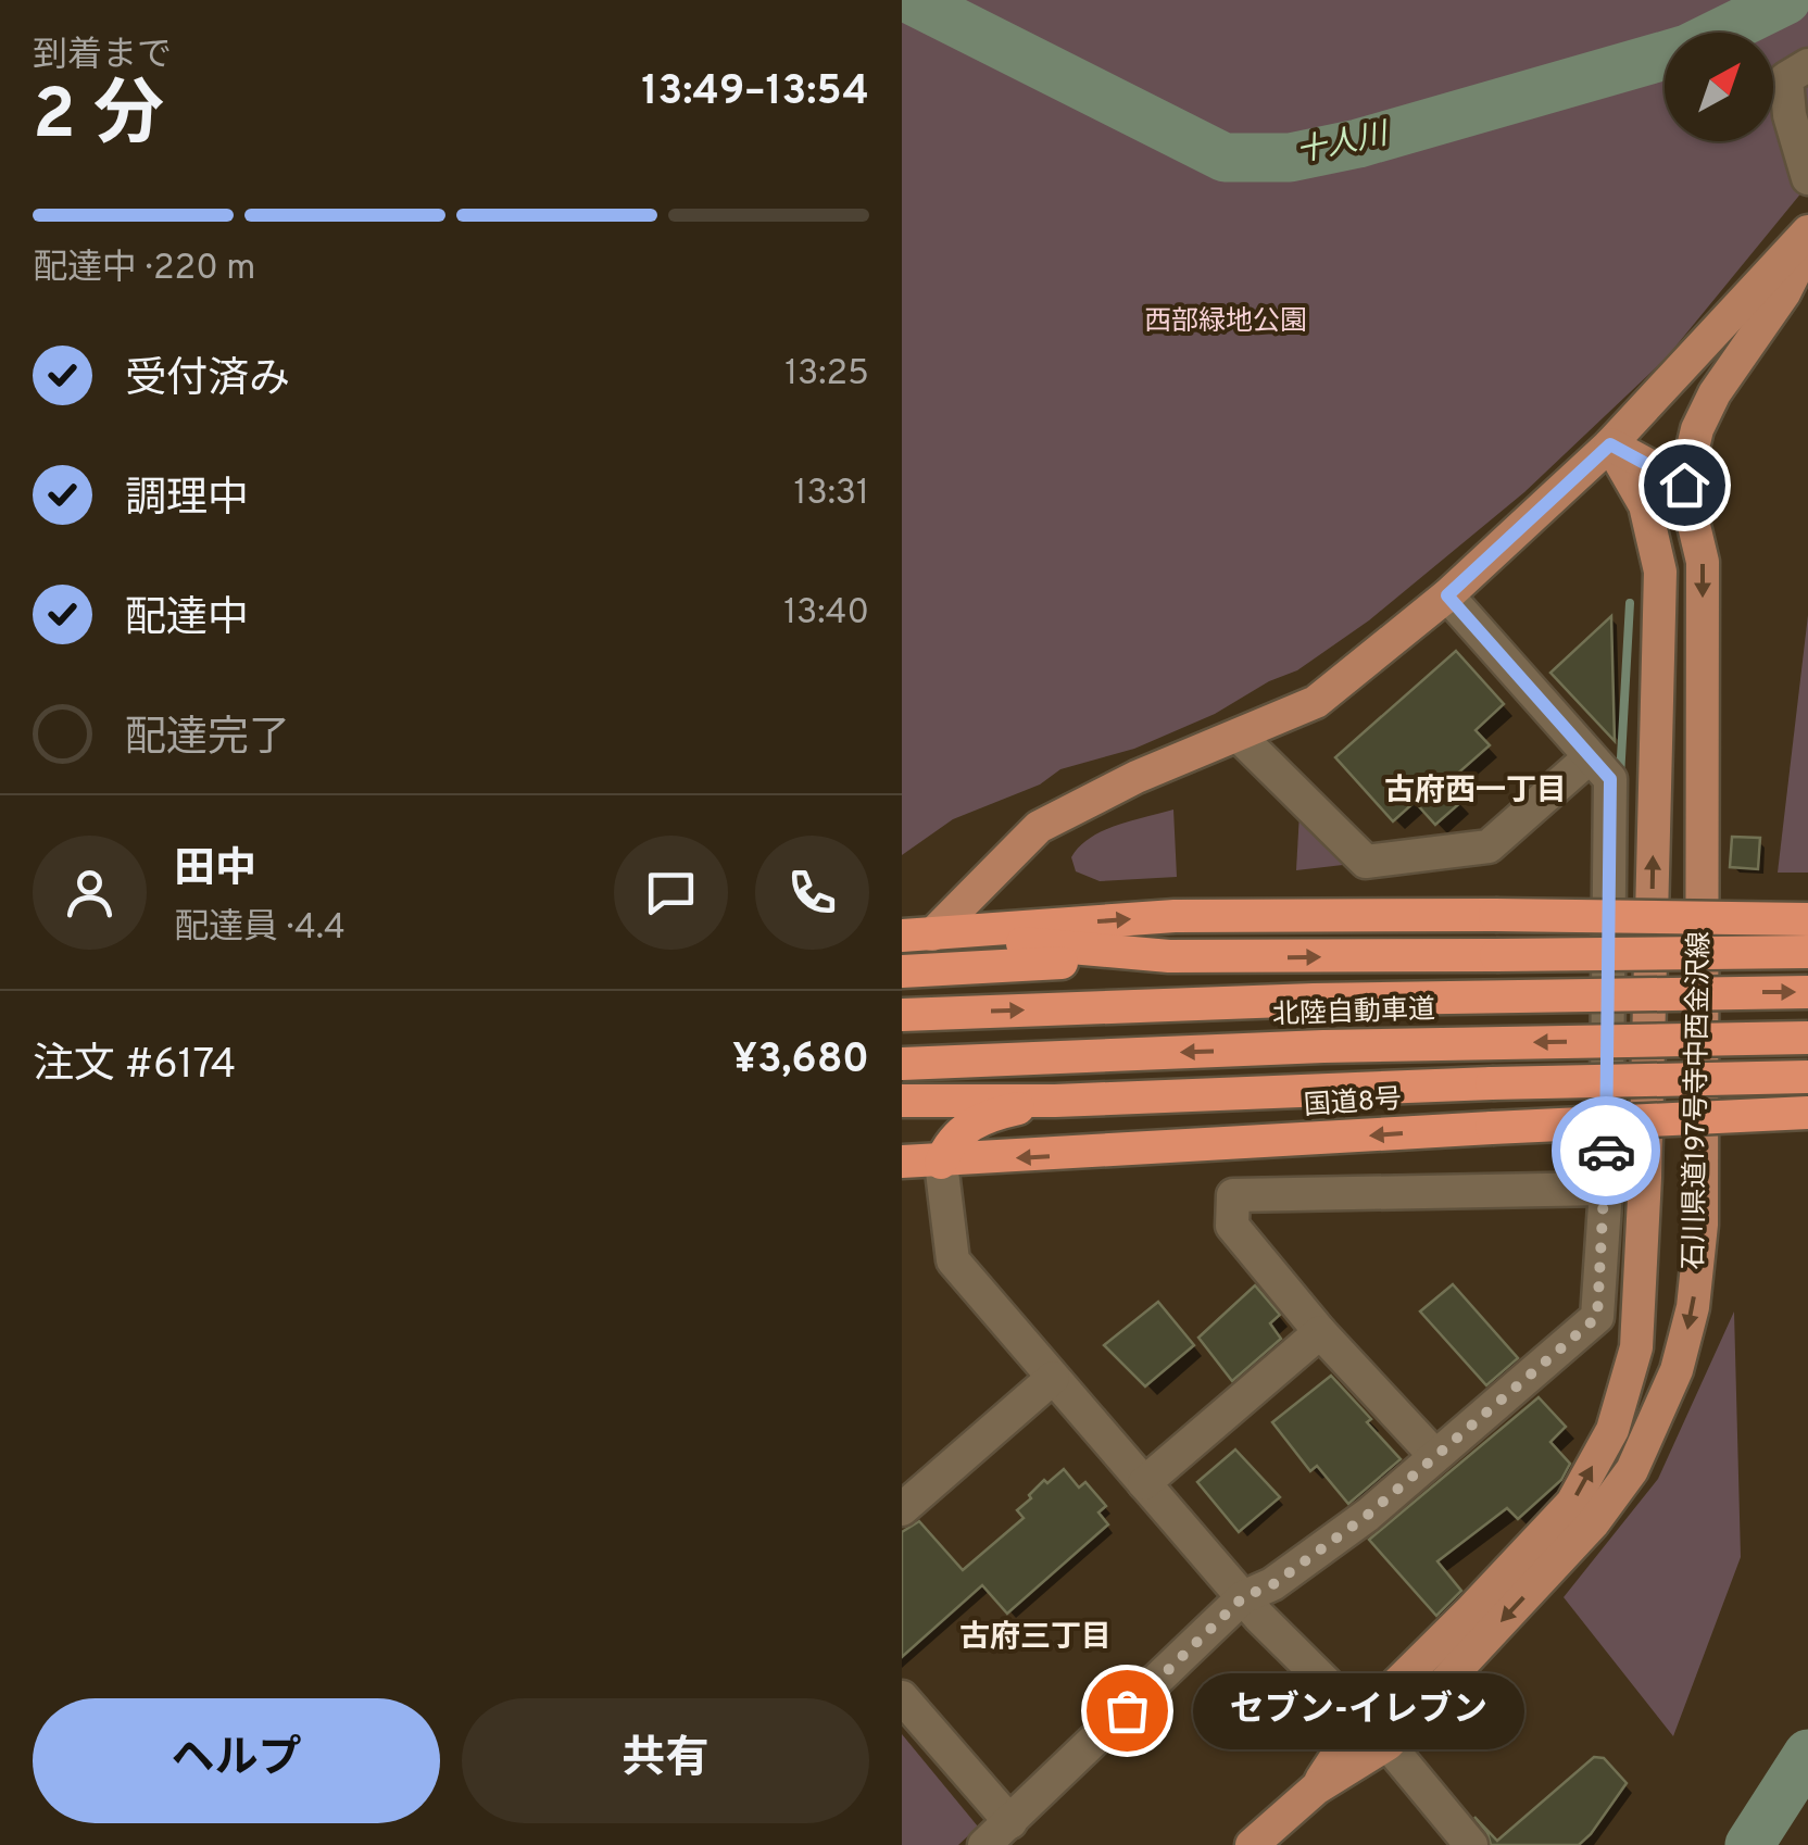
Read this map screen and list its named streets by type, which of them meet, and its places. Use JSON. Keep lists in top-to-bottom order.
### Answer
{
  "streets": {
    "highway": ["北陸自動車道", "国道8号"],
    "main road": ["石川県道197号寺中西金沢線"]
  },
  "districts": ["古府西一丁目", "古府三丁目"],
  "water": ["十人川"],
  "parks": ["西部緑地公園"],
  "places": ["セブン-イレブン"],
  "north": "top right",
  "page": {
    "heading": ["2 分", "到着まで", "13:49–13:54"],
    "panel": [
      "田中",
      "配達員 · 4.4",
      "注文 #6174",
      "¥3,680"
    ],
    "bar": "配達中 · 220 m",
    "list": [
      ["受付済み", "13:25"],
      ["調理中", "13:31"],
      ["配達中", "13:40"],
      "配達完了"
    ],
    "bubble": "セブン-イレブン",
    "buttons": ["ヘルプ", "共有"]
  }
}
